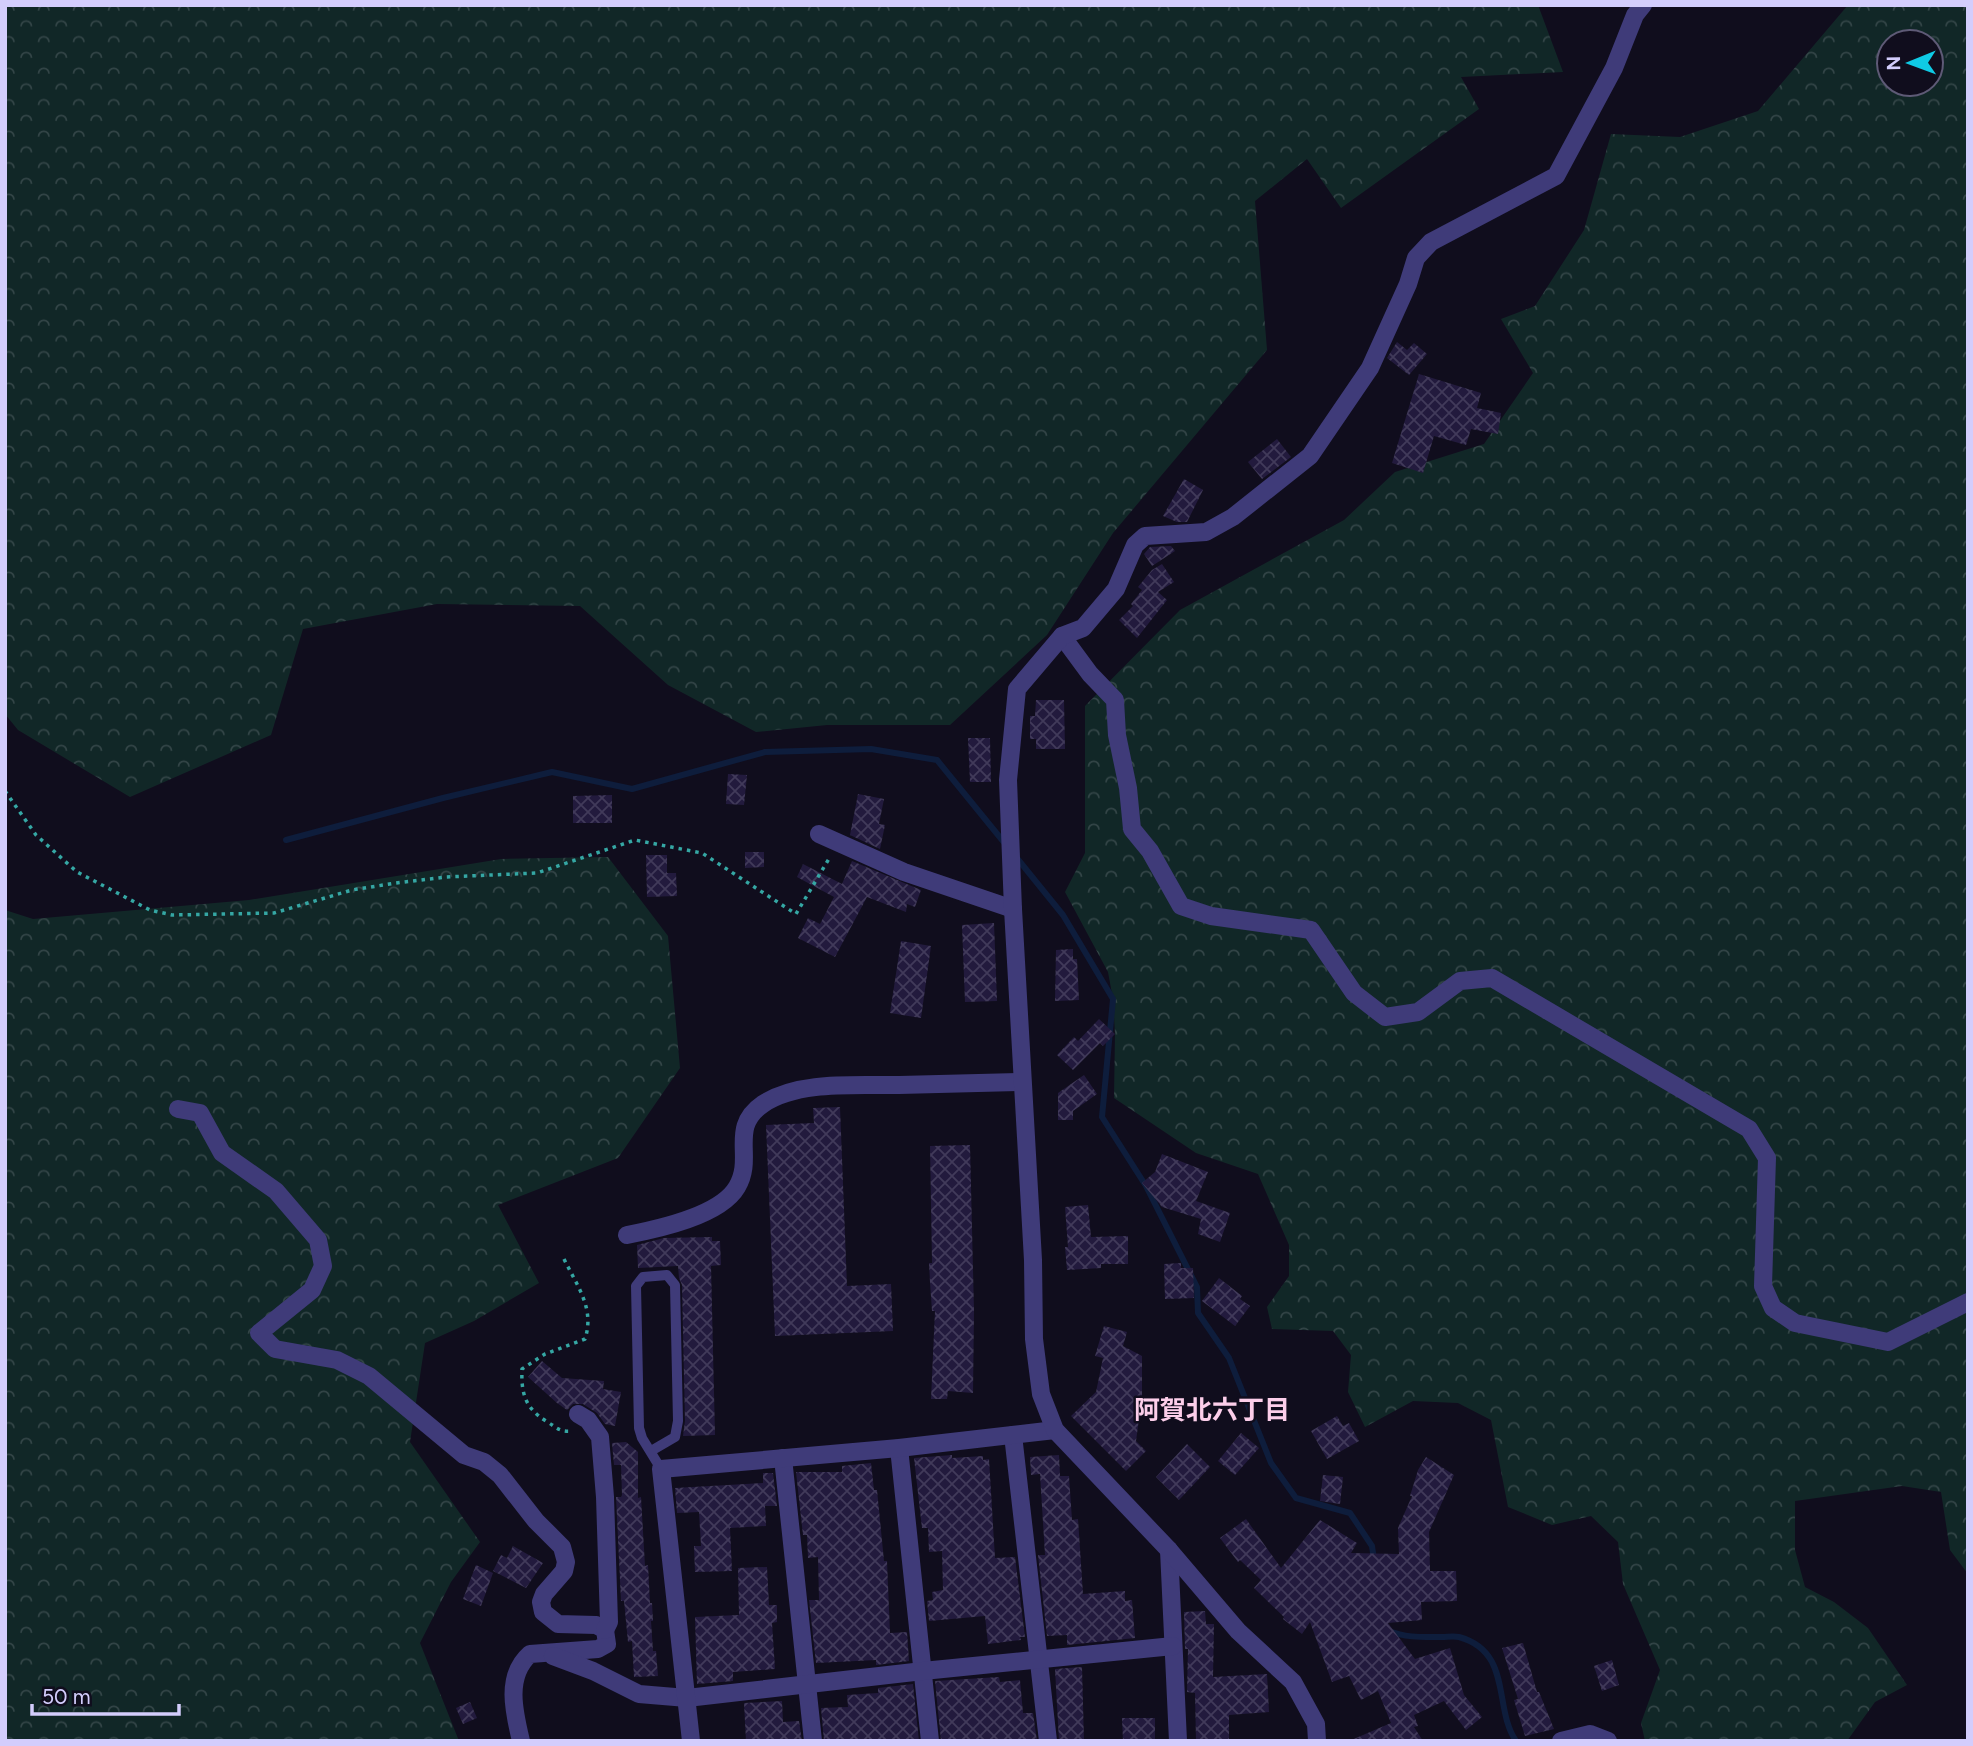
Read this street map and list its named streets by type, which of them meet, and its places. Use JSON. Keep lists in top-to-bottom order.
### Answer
{
  "districts": ["阿賀北六丁目"],
  "scale_bar": "50 m",
  "north": "left"
}
